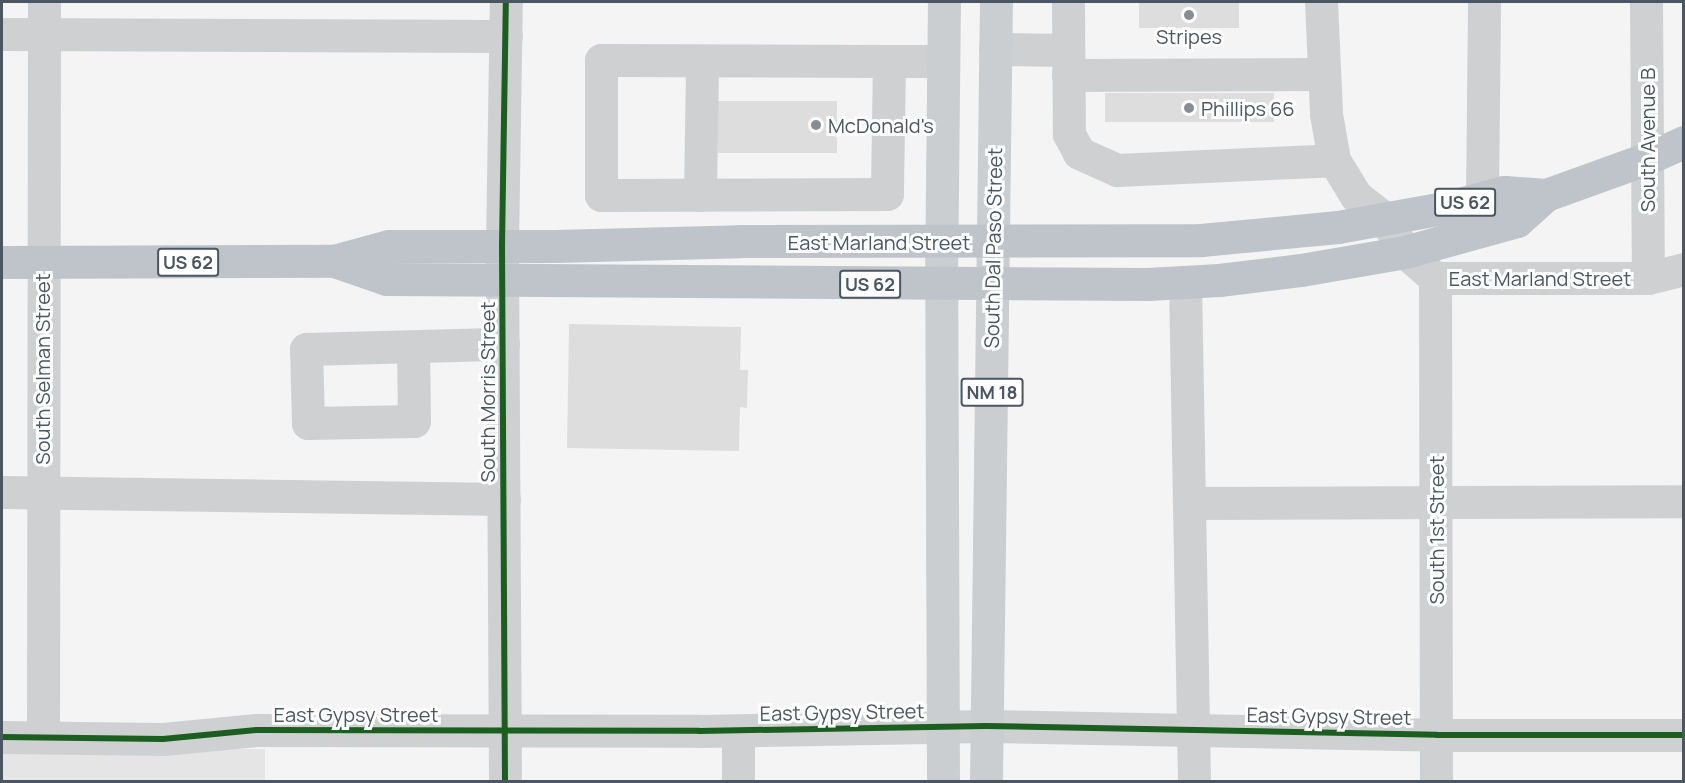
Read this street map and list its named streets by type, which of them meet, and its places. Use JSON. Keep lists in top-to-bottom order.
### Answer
{
  "streets": {
    "highway": ["US 62", "East Marland Street"],
    "main road": ["South Dal Paso Street", "NM 18"],
    "street": [
      "South Avenue B",
      "South Selman Street",
      "South Morris Street",
      "South 1st Street",
      "East Gypsy Street"
    ]
  },
  "crossings": [
    ["South Avenue B", "US 62"],
    ["South Avenue B", "East Marland Street"],
    ["US 62", "East Marland Street"],
    ["East Marland Street", "South Dal Paso Street"],
    ["East Marland Street", "South Selman Street"],
    ["East Marland Street", "South Morris Street"],
    ["East Marland Street", "NM 18"],
    ["East Marland Street", "South 1st Street"],
    ["South Dal Paso Street", "East Gypsy Street"],
    ["South Selman Street", "East Gypsy Street"],
    ["South Morris Street", "East Gypsy Street"],
    ["NM 18", "East Gypsy Street"],
    ["South 1st Street", "East Gypsy Street"]
  ],
  "places": ["Stripes", "Phillips 66", "McDonald's"]
}
